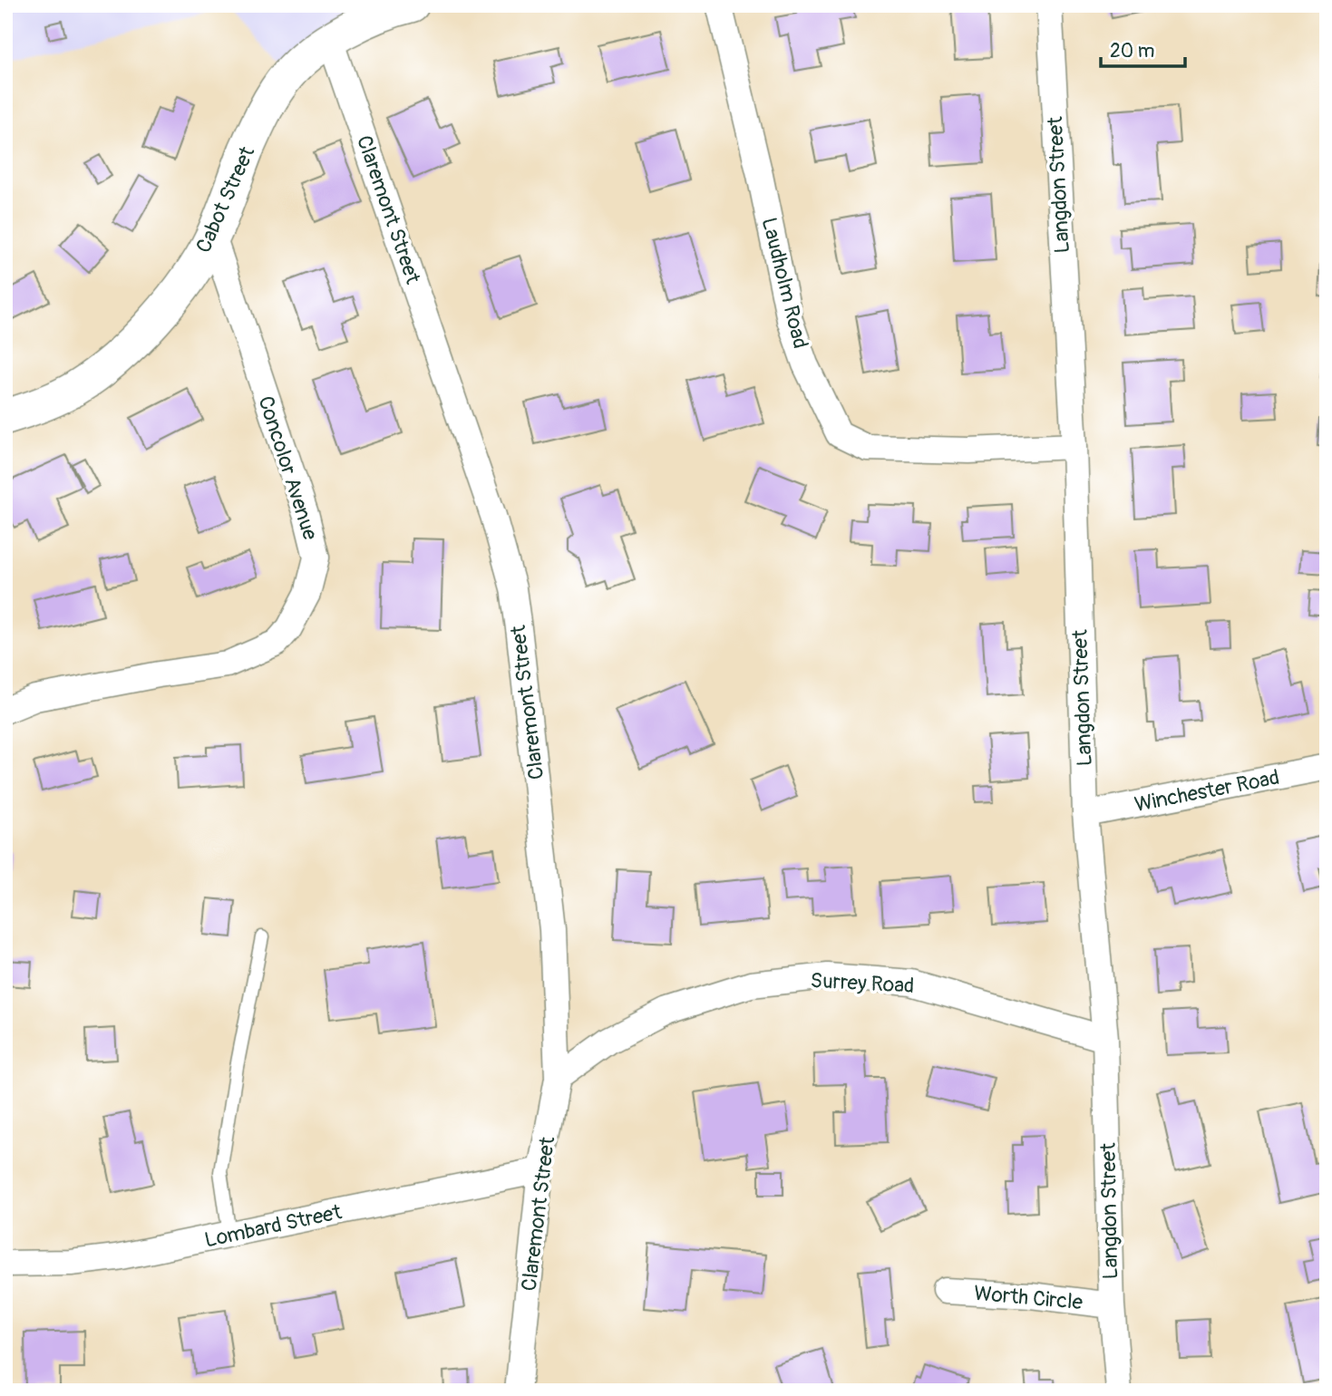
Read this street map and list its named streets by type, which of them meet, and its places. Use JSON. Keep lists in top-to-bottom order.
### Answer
{
  "streets": {
    "street": [
      "Langdon Street",
      "Cabot Street",
      "Claremont Street",
      "Laudholm Road",
      "Concolor Avenue",
      "Winchester Road",
      "Surrey Road",
      "Lombard Street",
      "Worth Circle"
    ]
  },
  "crossings": [
    ["Langdon Street", "Laudholm Road"],
    ["Langdon Street", "Winchester Road"],
    ["Langdon Street", "Surrey Road"],
    ["Langdon Street", "Worth Circle"],
    ["Cabot Street", "Claremont Street"],
    ["Cabot Street", "Concolor Avenue"],
    ["Claremont Street", "Surrey Road"],
    ["Claremont Street", "Lombard Street"]
  ],
  "scale_bar": "20 m"
}
